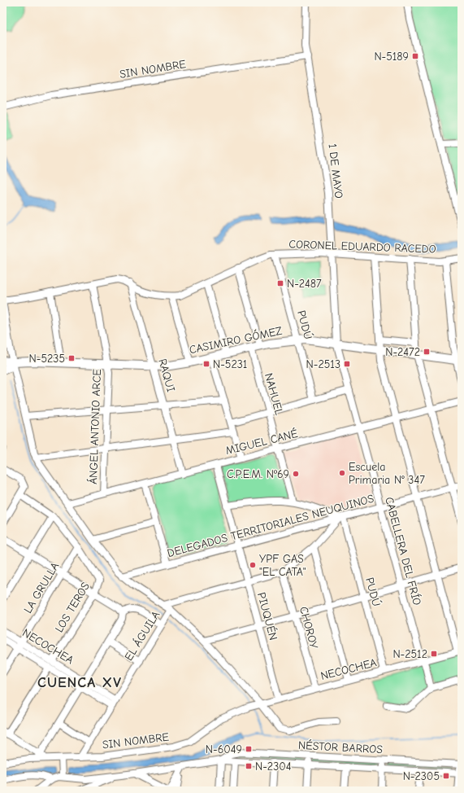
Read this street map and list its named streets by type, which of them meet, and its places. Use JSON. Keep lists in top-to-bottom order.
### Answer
{
  "streets": {
    "main road": ["CASIMIRO GÓMEZ"],
    "street": [
      "SIN NOMBRE",
      "1 DE MAYO",
      "CORONEL EDUARDO RACEDO",
      "PUDÚ",
      "RAQUI",
      "NAHUEL",
      "ÁNGEL ANTONIO ARCE",
      "MIGUEL CANÉ",
      "DELEGADOS TERRITORIALES NEUQUINOS",
      "CABELLERA DEL FRÍO",
      "LA GRULLA",
      "LOS TEROS",
      "PIUQUÉN",
      "CHOROY",
      "EL ÁGUILA",
      "NECOCHEA",
      "NÉSTOR BARROS"
    ]
  },
  "crossings": [
    ["SIN NOMBRE", "1 DE MAYO"],
    ["SIN NOMBRE", "EL ÁGUILA"],
    ["SIN NOMBRE", "NECOCHEA"],
    ["1 DE MAYO", "CORONEL EDUARDO RACEDO"],
    ["1 DE MAYO", "CASIMIRO GÓMEZ"],
    ["1 DE MAYO", "CABELLERA DEL FRÍO"],
    ["CORONEL EDUARDO RACEDO", "PUDÚ"],
    ["CORONEL EDUARDO RACEDO", "RAQUI"],
    ["CORONEL EDUARDO RACEDO", "ÁNGEL ANTONIO ARCE"],
    ["PUDÚ", "CASIMIRO GÓMEZ"],
    ["PUDÚ", "DELEGADOS TERRITORIALES NEUQUINOS"],
    ["PUDÚ", "NECOCHEA"],
    ["CASIMIRO GÓMEZ", "RAQUI"],
    ["CASIMIRO GÓMEZ", "NAHUEL"],
    ["CASIMIRO GÓMEZ", "ÁNGEL ANTONIO ARCE"],
    ["CASIMIRO GÓMEZ", "CABELLERA DEL FRÍO"],
    ["RAQUI", "MIGUEL CANÉ"],
    ["NAHUEL", "MIGUEL CANÉ"],
    ["ÁNGEL ANTONIO ARCE", "MIGUEL CANÉ"],
    ["MIGUEL CANÉ", "CABELLERA DEL FRÍO"],
    ["MIGUEL CANÉ", "PIUQUÉN"],
    ["DELEGADOS TERRITORIALES NEUQUINOS", "CABELLERA DEL FRÍO"],
    ["DELEGADOS TERRITORIALES NEUQUINOS", "PIUQUÉN"],
    ["CABELLERA DEL FRÍO", "NECOCHEA"],
    ["LA GRULLA", "LOS TEROS"],
    ["LA GRULLA", "NECOCHEA"],
    ["LOS TEROS", "NECOCHEA"],
    ["PIUQUÉN", "NECOCHEA"],
    ["CHOROY", "NECOCHEA"],
    ["EL ÁGUILA", "NECOCHEA"]
  ],
  "districts": ["CUENCA XV"],
  "places": {
    "transit": [
      "N-5189",
      "N-2487",
      "N-2472",
      "N-5235",
      "N-5231",
      "N-2513",
      "N-2512",
      "N-6049",
      "N-2304",
      "N-2305"
    ],
    "other": ["Escuela Primaria N° 347", "C.P.E.M. Nº69", "YPF GAS \"EL CATA\""]
  }
}
